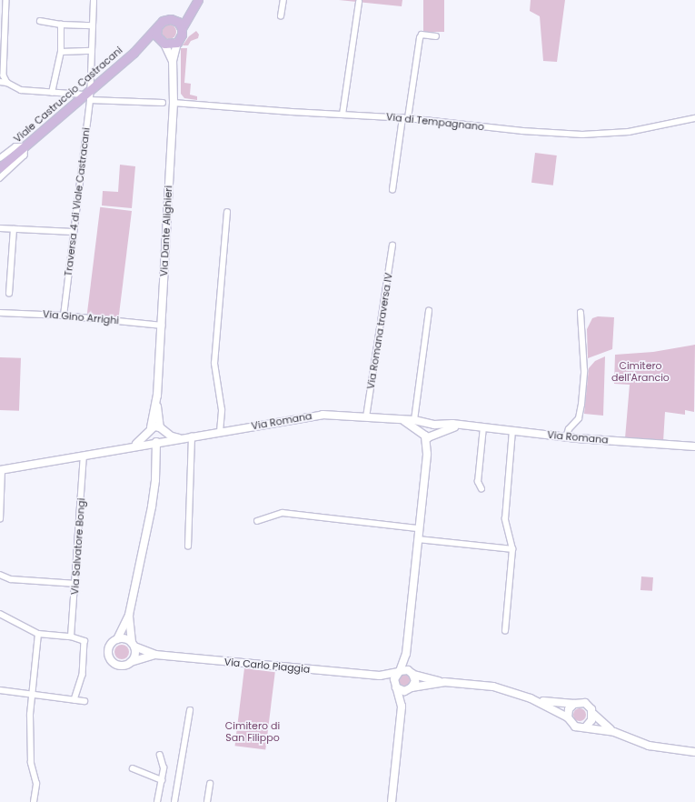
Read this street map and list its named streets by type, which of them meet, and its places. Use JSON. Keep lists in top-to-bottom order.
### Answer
{
  "streets": {
    "main road": [
      "Viale Castruccio Castracani",
      "Via Dante Alighieri",
      "Via Romana",
      "Via Carlo Piaggia"
    ],
    "street": [
      "Via di Tempagnano",
      "Traversa 4 di Viale Castracani",
      "Via Gino Arrighi",
      "Via Romana traversa IV",
      "Via Salvatore Bongi"
    ]
  },
  "crossings": [
    ["Viale Castruccio Castracani", "Traversa 4 di Viale Castracani"],
    ["Viale Castruccio Castracani", "Via Dante Alighieri"],
    ["Via di Tempagnano", "Via Dante Alighieri"],
    ["Traversa 4 di Viale Castracani", "Via Gino Arrighi"],
    ["Via Dante Alighieri", "Via Gino Arrighi"],
    ["Via Dante Alighieri", "Via Romana"],
    ["Via Romana traversa IV", "Via Romana"],
    ["Via Romana", "Via Salvatore Bongi"]
  ],
  "parks": ["Cimitero dell'Arancio", "Cimitero di San Filippo"]
}
